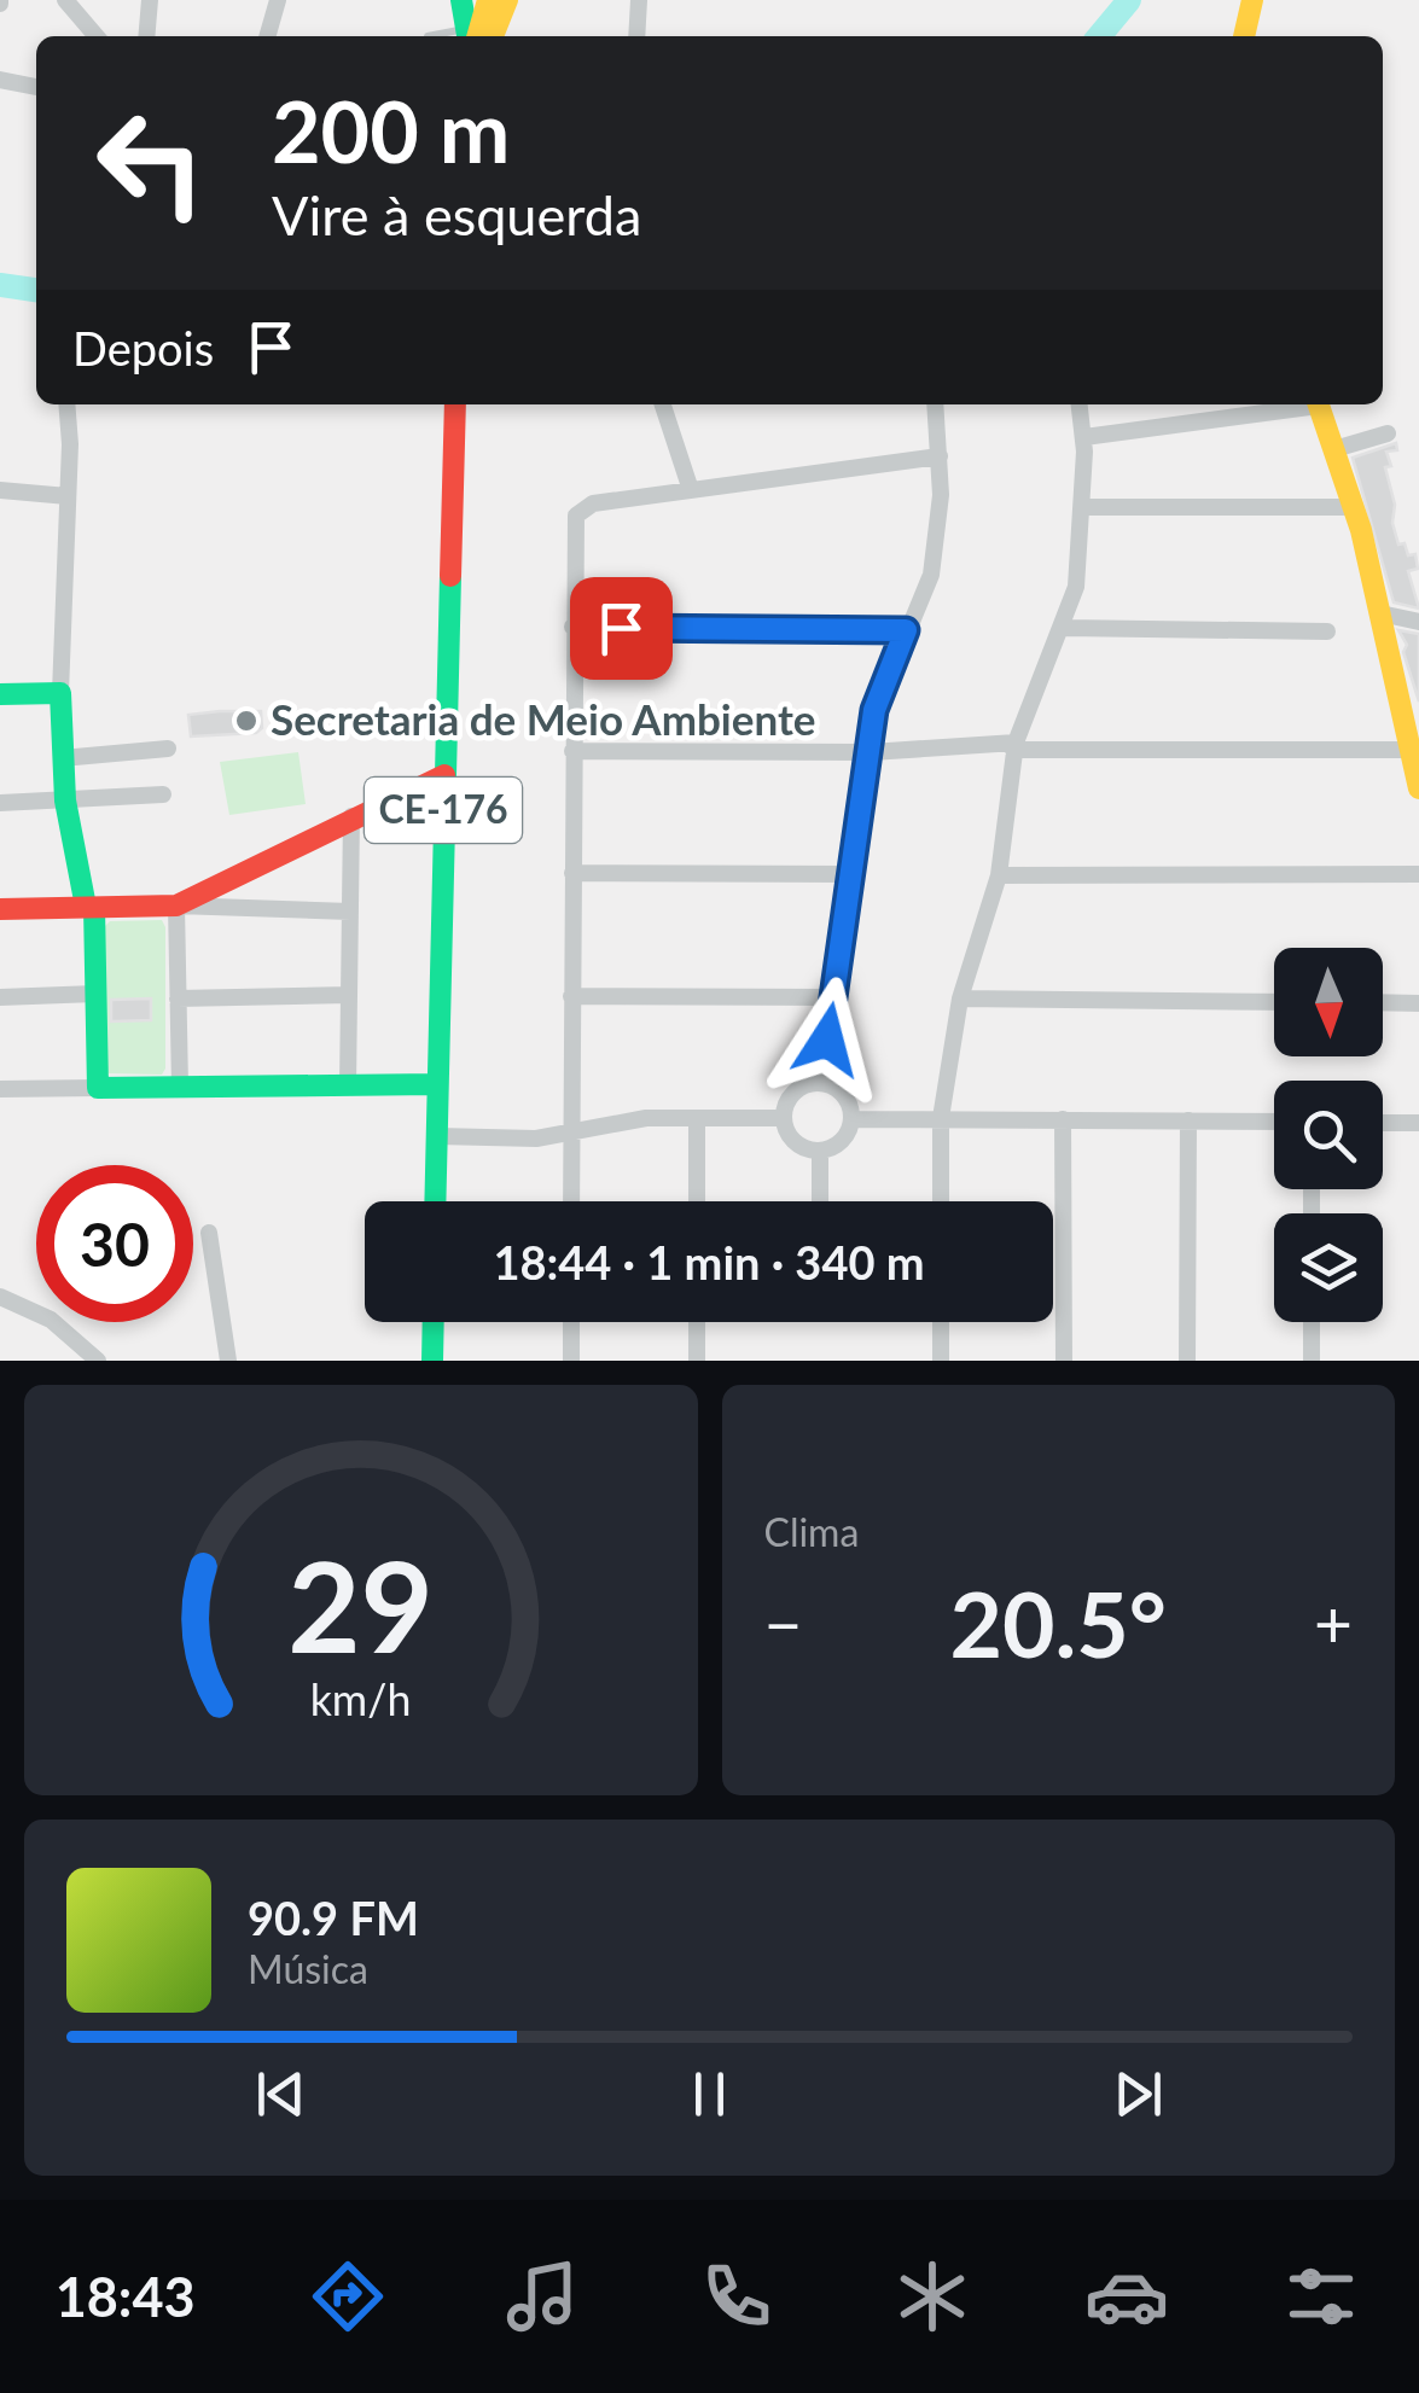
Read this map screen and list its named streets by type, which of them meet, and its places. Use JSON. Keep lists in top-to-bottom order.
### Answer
{
  "streets": {
    "street": ["CE-176"]
  },
  "places": ["Secretaria de Meio Ambiente"],
  "north": "bottom",
  "page": {
    "turn": ["200 m", "Vire à esquerda"],
    "then": "Depois",
    "limit": "30",
    "trip": "18:44 · 1 min · 340 m",
    "tile": "Clima",
    "heat": ["−", "20.5°", "+"],
    "song": ["90.9 FM", "Música"],
    "tabs": "18:43",
    "gauge": ["29", "km/h"]
  }
}
